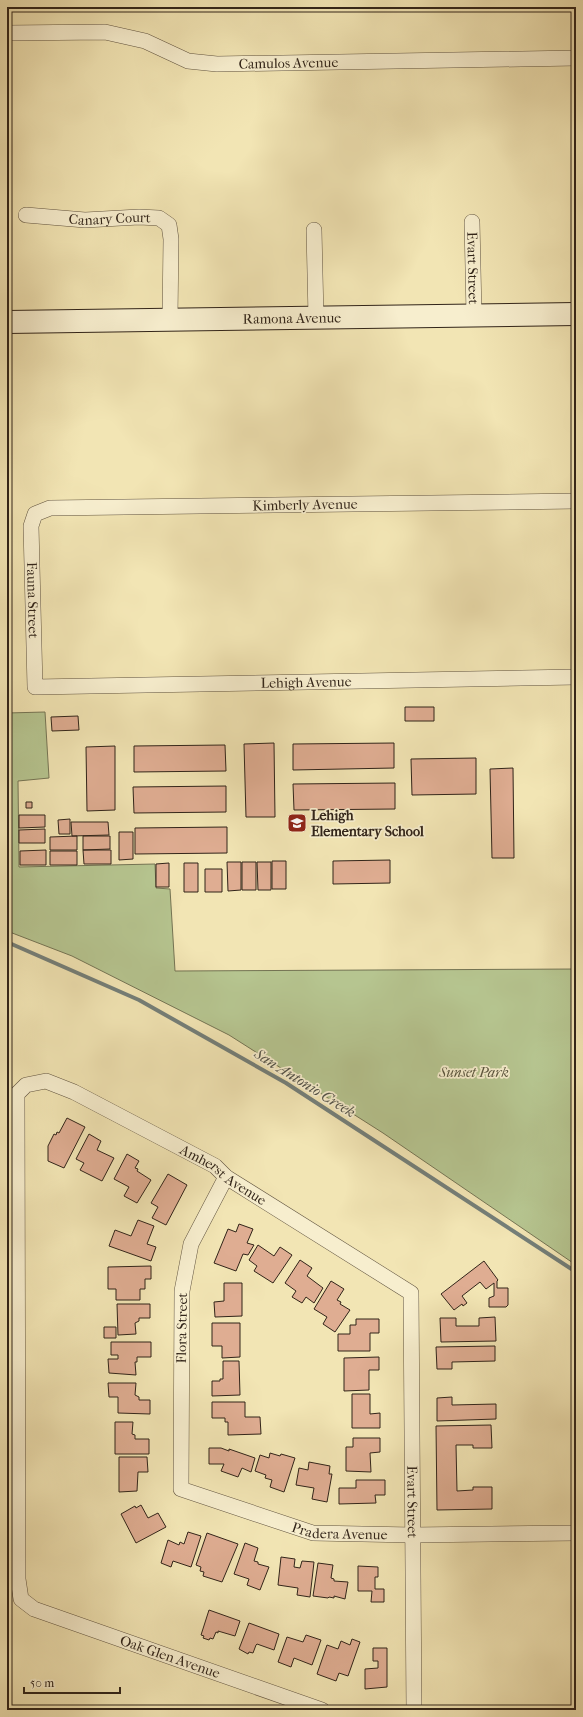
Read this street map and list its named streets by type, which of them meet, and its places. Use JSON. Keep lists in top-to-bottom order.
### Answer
{
  "streets": {
    "street": [
      "Camulos Avenue",
      "Canary Court",
      "Evart Street",
      "Ramona Avenue",
      "Kimberly Avenue",
      "Fauna Street",
      "Lehigh Avenue",
      "Amherst Avenue",
      "Flora Street",
      "Pradera Avenue",
      "Oak Glen Avenue"
    ]
  },
  "crossings": [
    ["Canary Court", "Ramona Avenue"],
    ["Evart Street", "Ramona Avenue"],
    ["Evart Street", "Amherst Avenue"],
    ["Evart Street", "Pradera Avenue"],
    ["Kimberly Avenue", "Fauna Street"],
    ["Fauna Street", "Lehigh Avenue"],
    ["Amherst Avenue", "Flora Street"],
    ["Amherst Avenue", "Oak Glen Avenue"],
    ["Flora Street", "Pradera Avenue"]
  ],
  "water": ["San Antonio Creek"],
  "parks": ["Sunset Park"],
  "places": {
    "school or university": ["Lehigh Elementary School"]
  },
  "scale_bar": "50 m"
}
